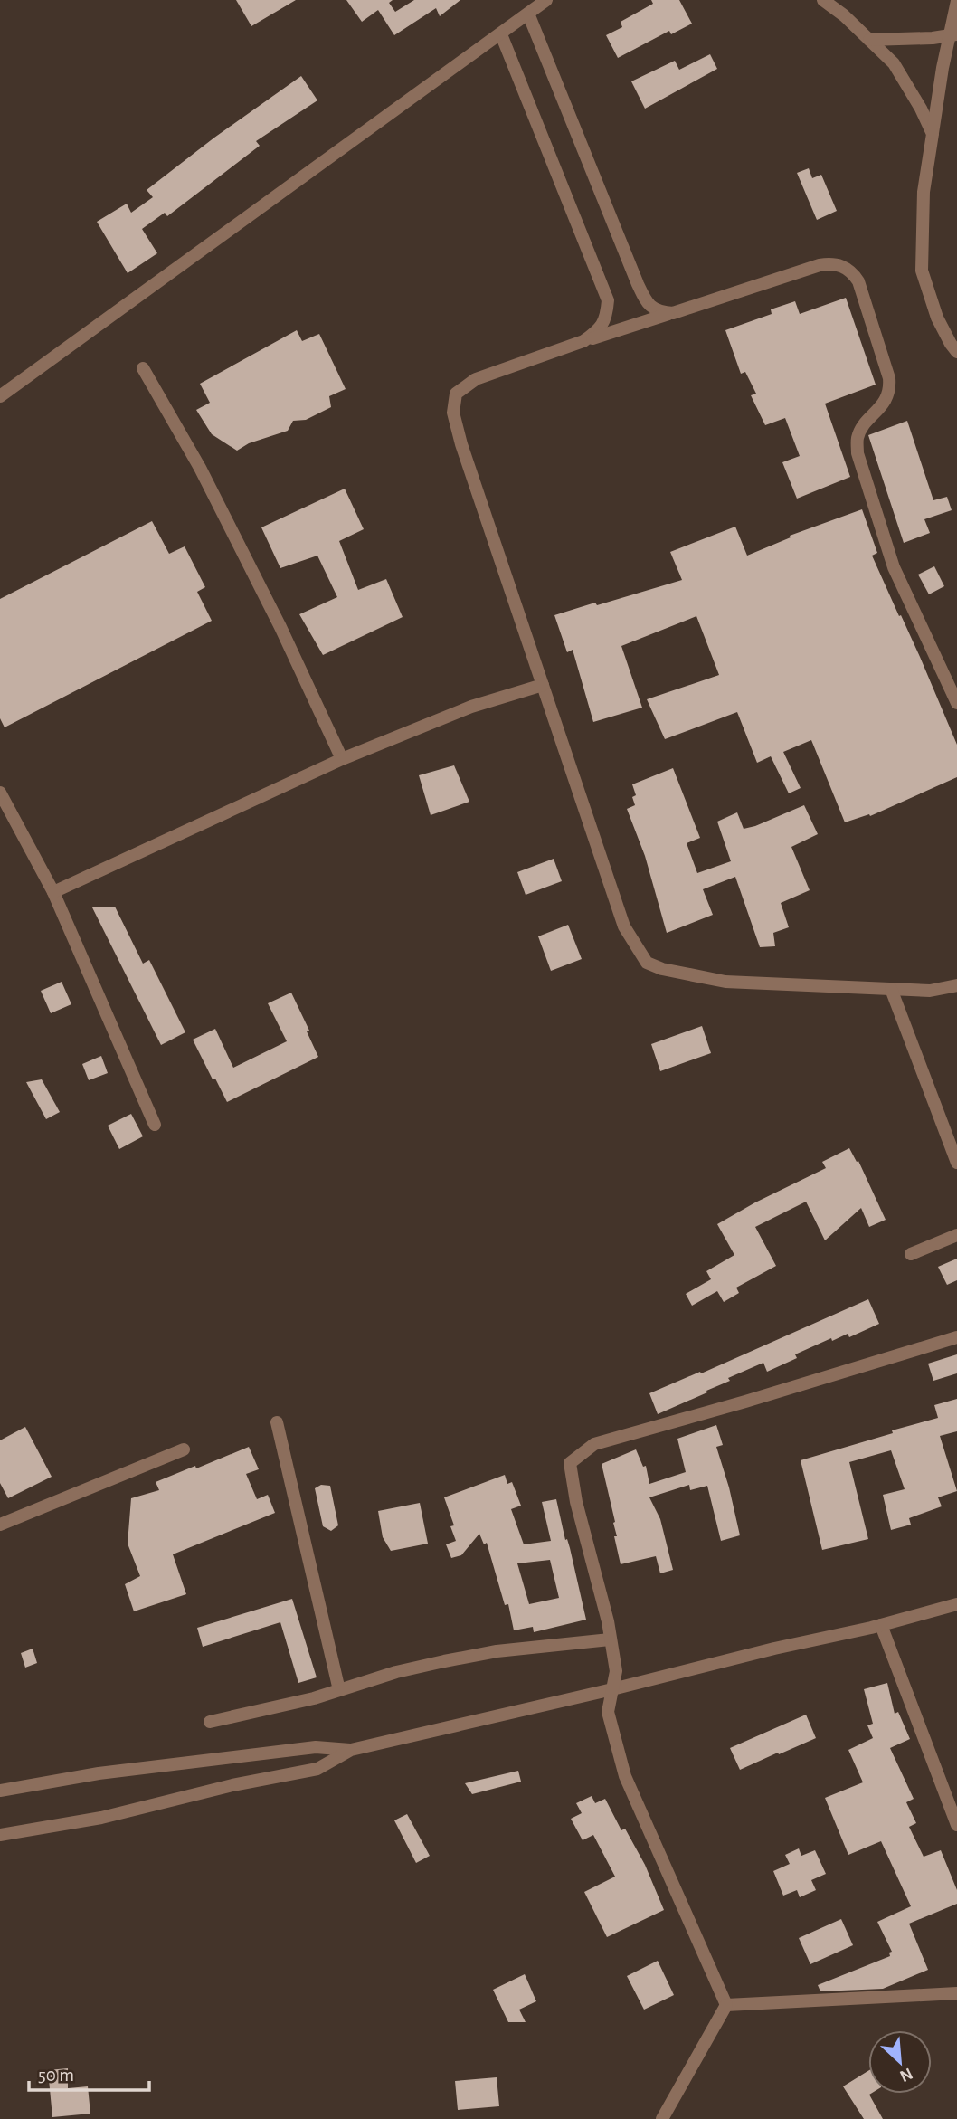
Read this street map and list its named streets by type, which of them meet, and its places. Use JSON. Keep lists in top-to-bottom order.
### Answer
{
  "scale_bar": "50 m",
  "north": "bottom right"
}
